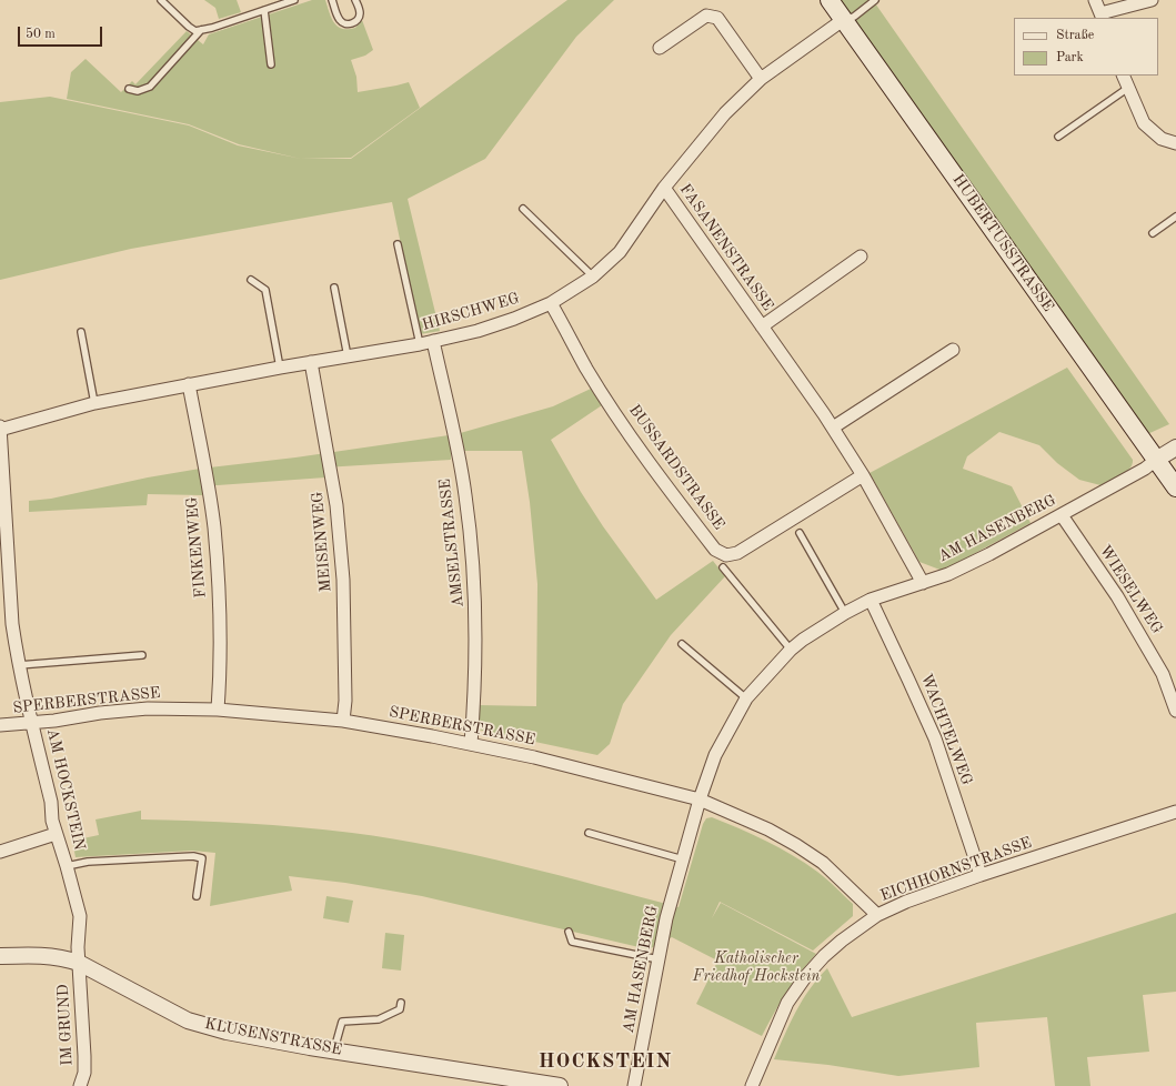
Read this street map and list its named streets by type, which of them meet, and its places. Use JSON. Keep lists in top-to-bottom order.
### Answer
{
  "streets": {
    "main road": ["HUBERTUSSTRASSE"],
    "street": [
      "FASANENSTRASSE",
      "HIRSCHWEG",
      "BUSSARDSTRASSE",
      "AM HASENBERG",
      "MEISENWEG",
      "AMSELSTRASSE",
      "FINKENWEG",
      "WIESELWEG",
      "SPERBERSTRASSE",
      "WACHTELWEG",
      "AM HOCKSTEIN",
      "EICHHORNSTRASSE",
      "IM GRUND",
      "KLUSENSTRASSE"
    ]
  },
  "crossings": [
    ["HUBERTUSSTRASSE", "HIRSCHWEG"],
    ["HUBERTUSSTRASSE", "AM HASENBERG"],
    ["FASANENSTRASSE", "HIRSCHWEG"],
    ["FASANENSTRASSE", "BUSSARDSTRASSE"],
    ["FASANENSTRASSE", "AM HASENBERG"],
    ["HIRSCHWEG", "BUSSARDSTRASSE"],
    ["HIRSCHWEG", "MEISENWEG"],
    ["HIRSCHWEG", "AMSELSTRASSE"],
    ["HIRSCHWEG", "FINKENWEG"],
    ["HIRSCHWEG", "AM HOCKSTEIN"],
    ["AM HASENBERG", "WIESELWEG"],
    ["AM HASENBERG", "SPERBERSTRASSE"],
    ["AM HASENBERG", "WACHTELWEG"],
    ["MEISENWEG", "SPERBERSTRASSE"],
    ["AMSELSTRASSE", "SPERBERSTRASSE"],
    ["FINKENWEG", "SPERBERSTRASSE"],
    ["SPERBERSTRASSE", "AM HOCKSTEIN"],
    ["SPERBERSTRASSE", "EICHHORNSTRASSE"],
    ["WACHTELWEG", "EICHHORNSTRASSE"],
    ["AM HOCKSTEIN", "IM GRUND"],
    ["AM HOCKSTEIN", "KLUSENSTRASSE"],
    ["IM GRUND", "KLUSENSTRASSE"]
  ],
  "districts": ["HOCKSTEIN"],
  "parks": ["Katholischer Friedhof Hockstein"],
  "legend": ["Straße", "Park"],
  "scale_bar": "50 m"
}
